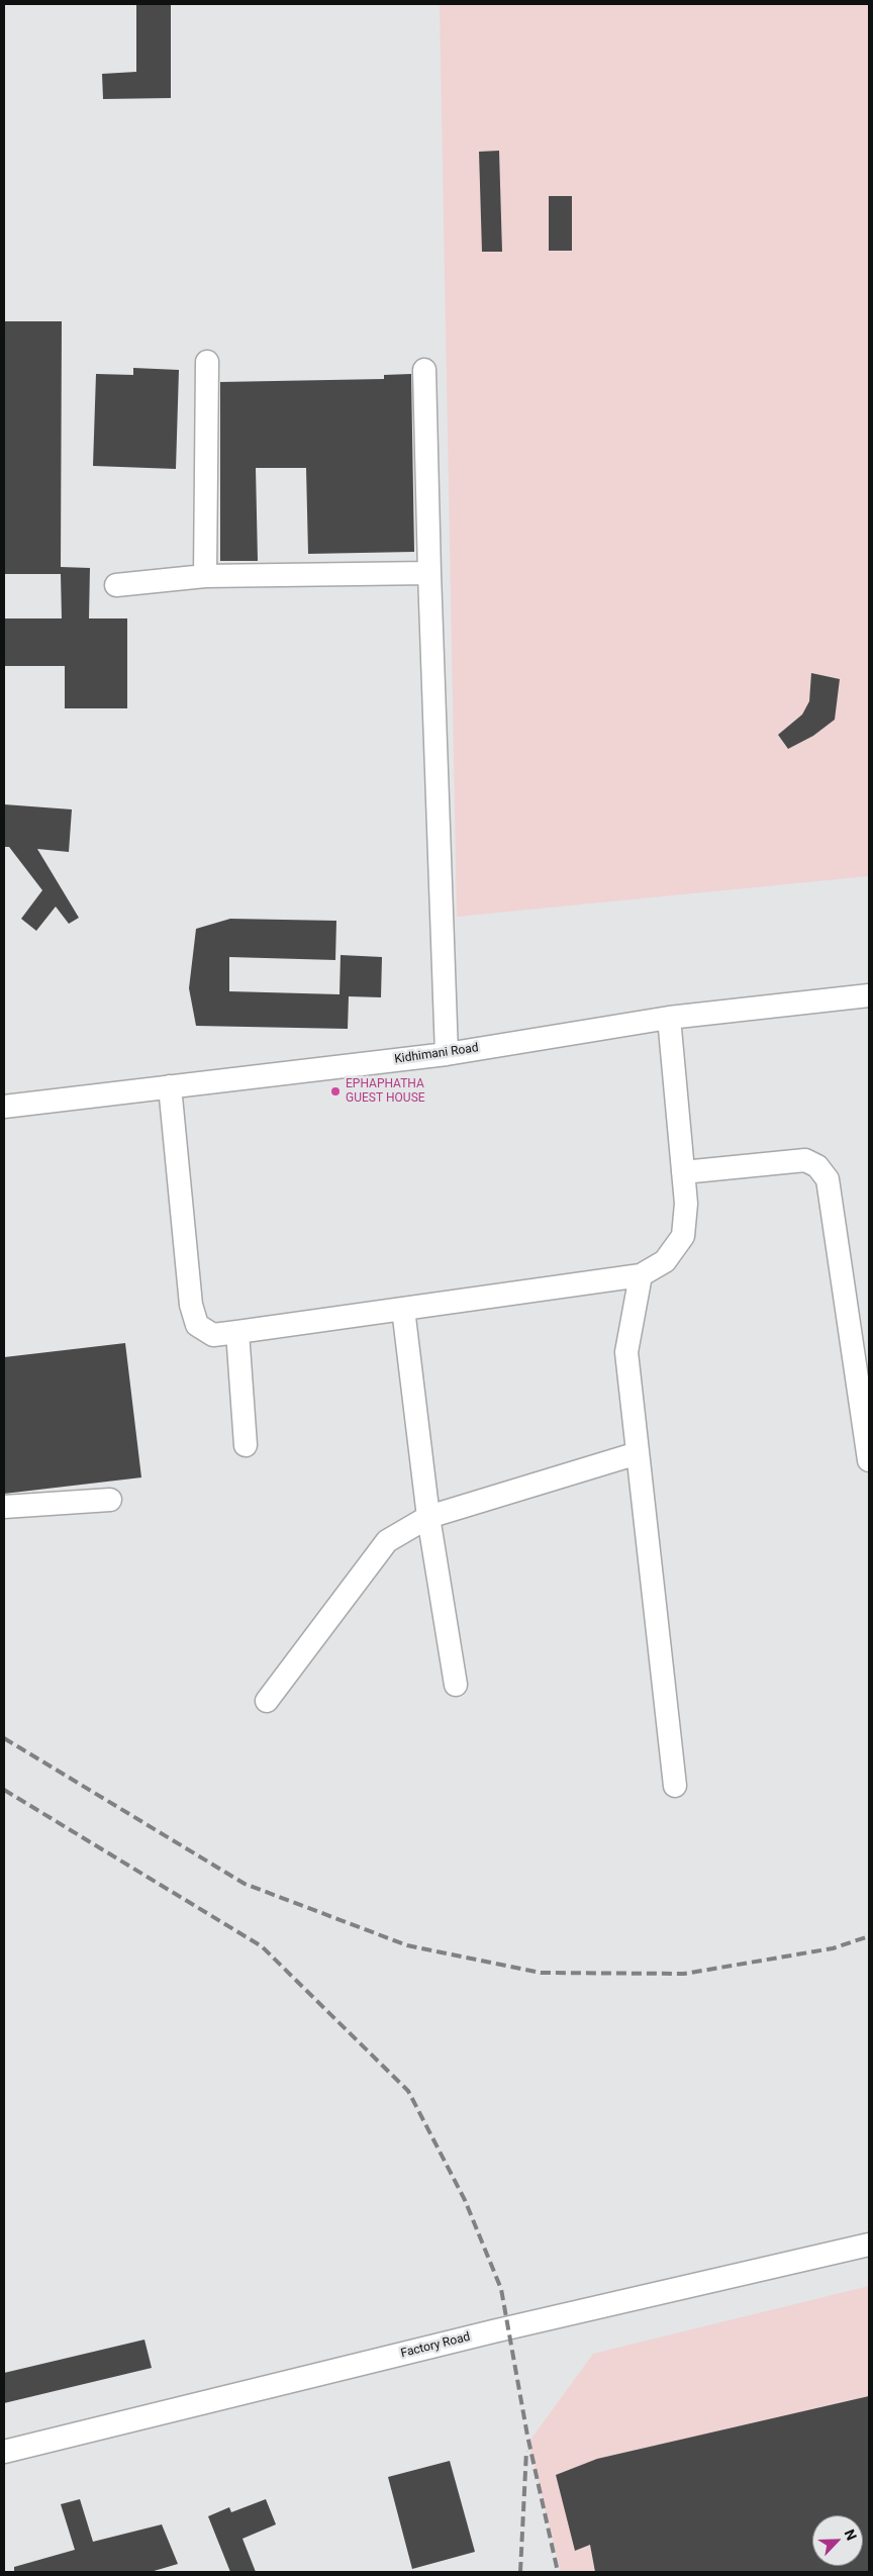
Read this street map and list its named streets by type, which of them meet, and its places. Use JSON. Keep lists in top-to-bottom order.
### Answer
{
  "streets": {
    "street": ["Kidhimani Road", "Factory Road"]
  },
  "places": ["EPHAPHATHA GUEST HOUSE"],
  "north": "top right"
}
